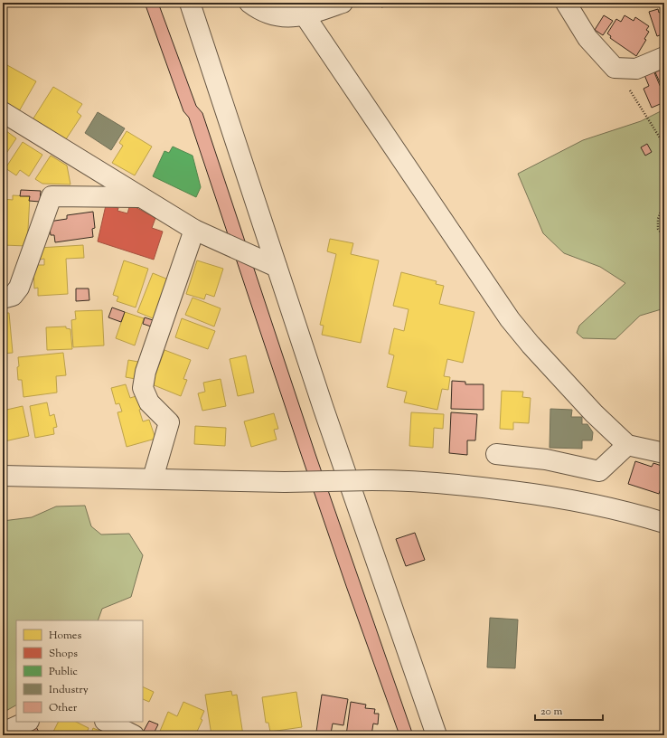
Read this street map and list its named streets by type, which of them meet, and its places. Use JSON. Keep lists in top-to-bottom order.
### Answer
{
  "legend": [
    "Homes",
    "Shops",
    "Public",
    "Industry",
    "Other"
  ],
  "scale_bar": "20 m"
}
